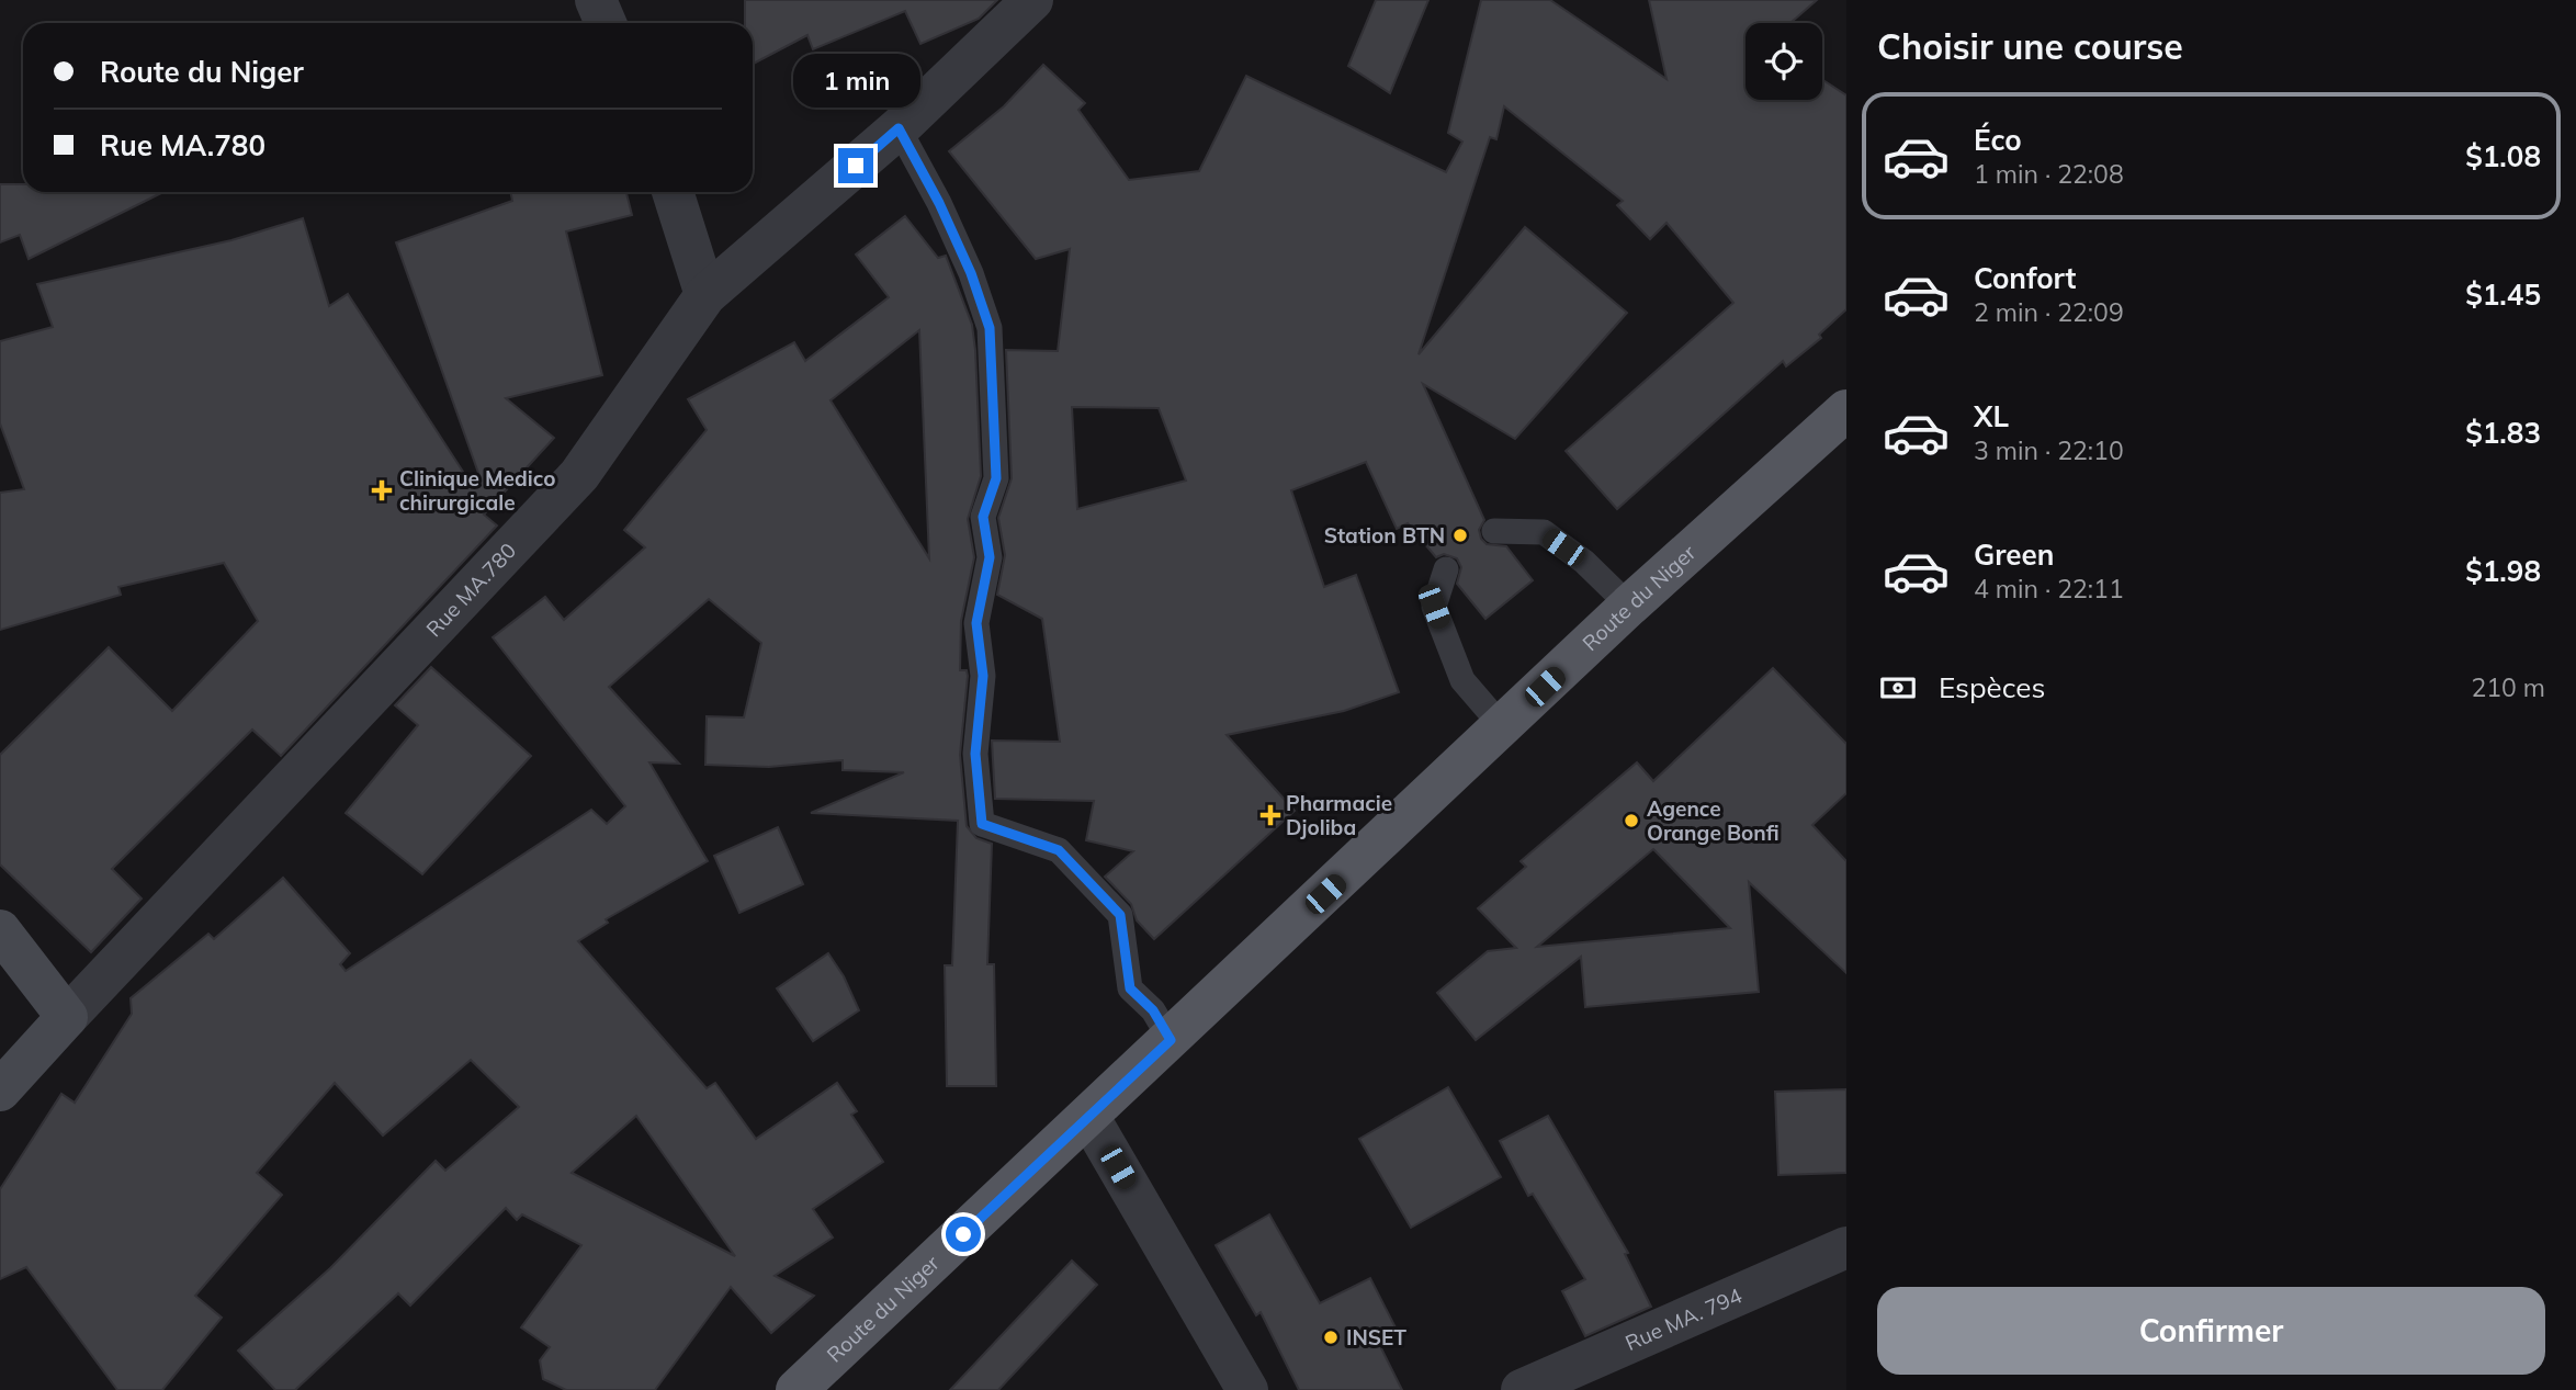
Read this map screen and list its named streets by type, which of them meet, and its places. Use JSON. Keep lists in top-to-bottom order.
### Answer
{
  "streets": {
    "main road": ["Route du Niger"],
    "street": ["Rue MA.780", "Rue MA. 794"]
  },
  "places": {
    "health": ["Clinique Medico chirurgicale", "Pharmacie Djoliba"],
    "other": ["Station BTN", "Agence Orange Bonfi", "INSET"]
  },
  "page": {
    "heading": "Choisir une course",
    "banner": ["Route du Niger", "Rue MA.780"],
    "bubble": "1 min",
    "list": [
      {
        "name": "Éco",
        "note": "1 min · 22:08",
        "value": "$1.08"
      },
      {
        "name": "Confort",
        "note": "2 min · 22:09",
        "value": "$1.45"
      },
      {
        "name": "XL",
        "note": "3 min · 22:10",
        "value": "$1.83"
      },
      {
        "name": "Green",
        "note": "4 min · 22:11",
        "value": "$1.98"
      }
    ],
    "pay": ["Espèces", "210 m"],
    "buttons": "Confirmer"
  }
}
